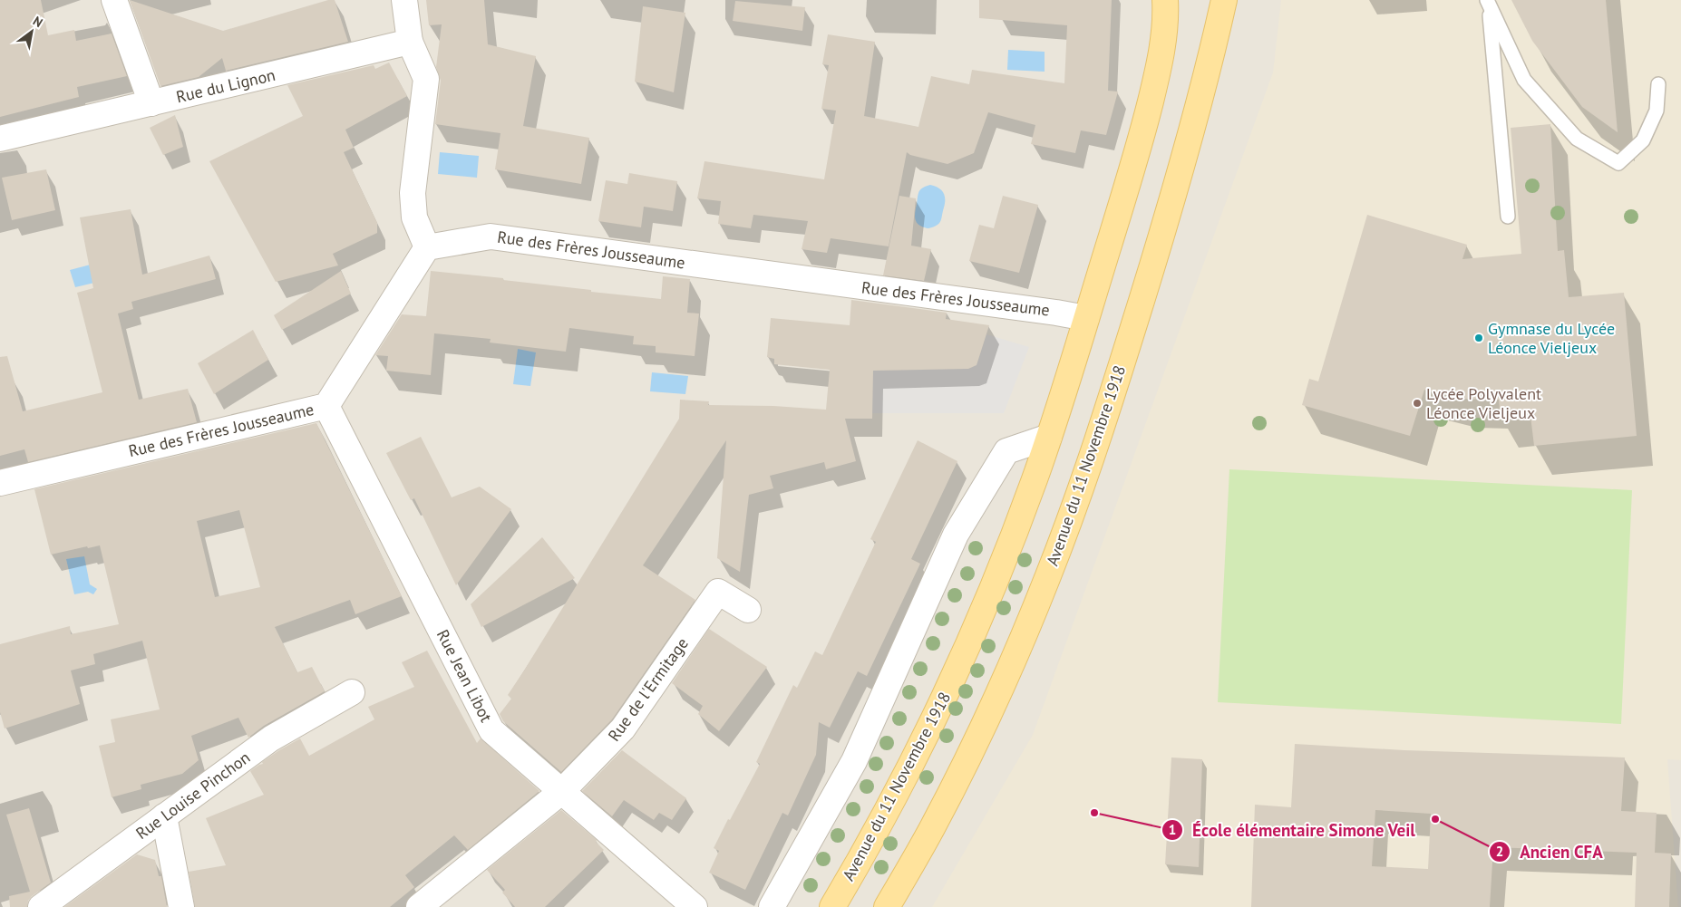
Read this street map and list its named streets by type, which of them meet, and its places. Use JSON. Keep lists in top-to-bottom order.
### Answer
{
  "streets": {
    "main road": ["Avenue du 11 Novembre 1918"],
    "street": [
      "Rue du Lignon",
      "Rue des Frères Jousseaume",
      "Rue Jean Libot",
      "Rue de l'Ermitage",
      "Rue Louise Pinchon"
    ]
  },
  "crossings": [
    ["Rue des Frères Jousseaume", "Avenue du 11 Novembre 1918"],
    ["Rue des Frères Jousseaume", "Rue Jean Libot"],
    ["Rue Jean Libot", "Rue de l'Ermitage"]
  ],
  "places": [
    "Gymnase du Lycée Léonce Vieljeux",
    "Lycée Polyvalent Léonce Vieljeux",
    "École élémentaire Simone Veil",
    "Ancien CFA"
  ],
  "north": "top right"
}
